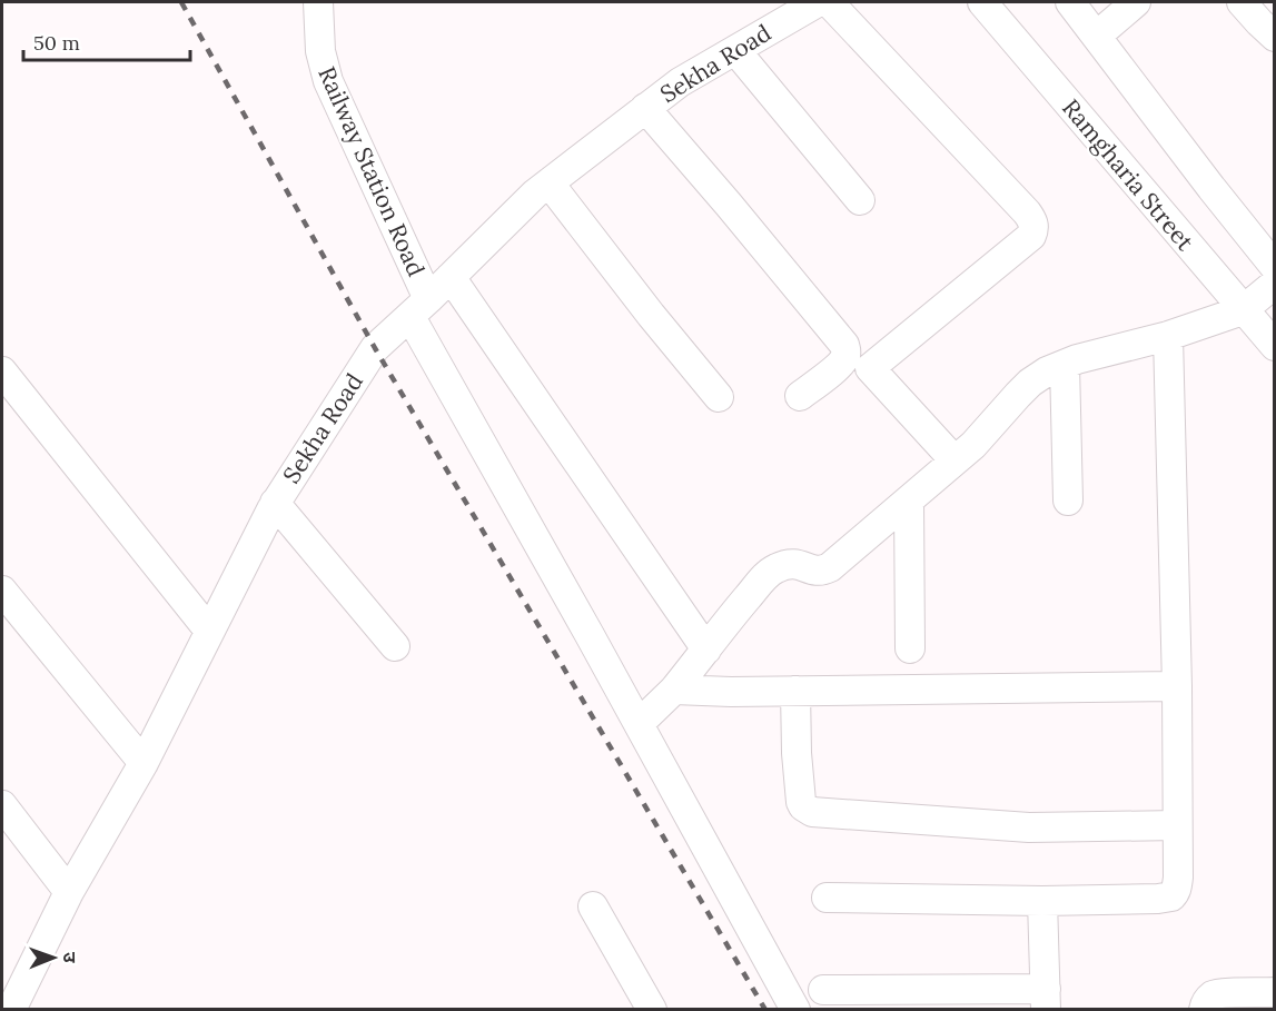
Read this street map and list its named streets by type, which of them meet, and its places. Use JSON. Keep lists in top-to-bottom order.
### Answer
{
  "streets": {
    "street": ["Sekha Road", "Railway Station Road", "Ramgharia Street"]
  },
  "crossings": [
    ["Sekha Road", "Railway Station Road"]
  ],
  "scale_bar": "50 m",
  "north": "right"
}
